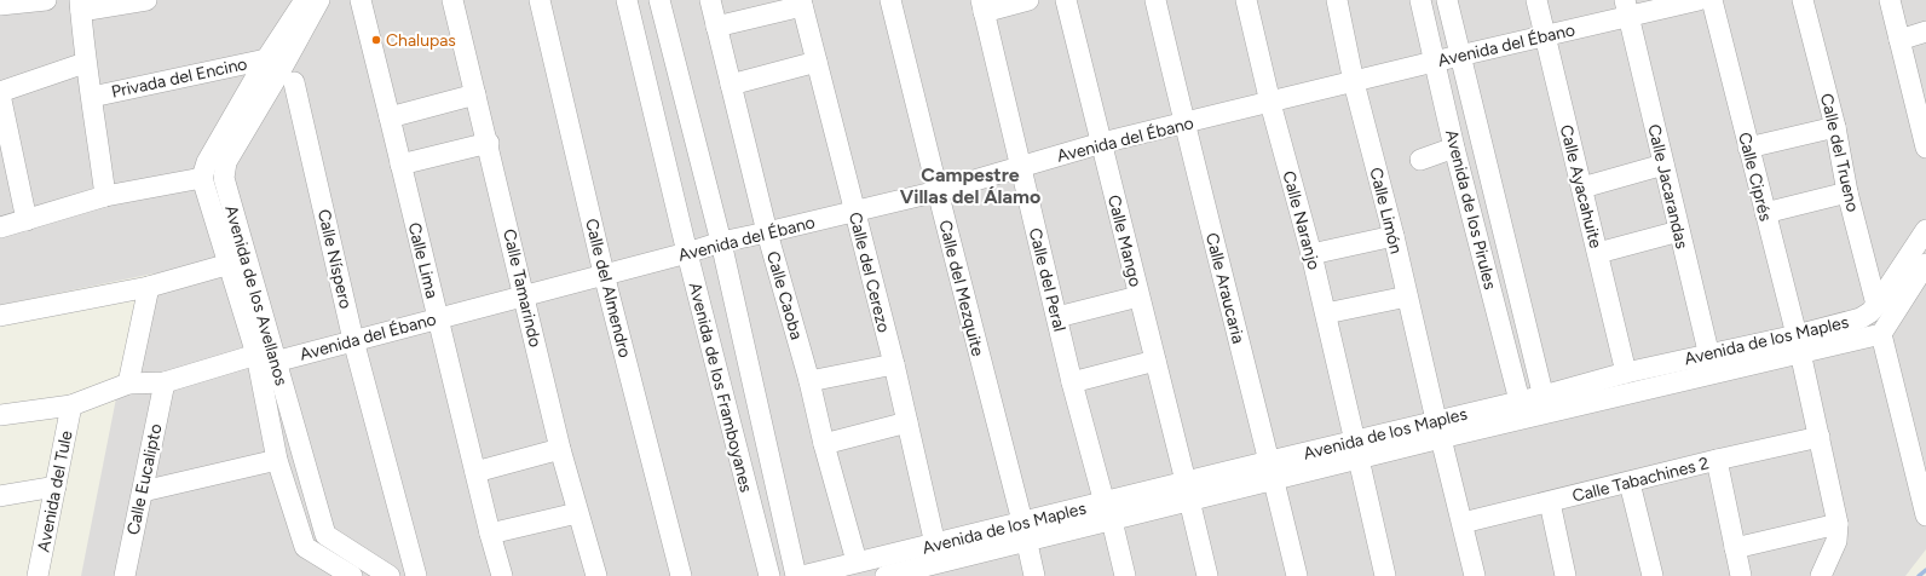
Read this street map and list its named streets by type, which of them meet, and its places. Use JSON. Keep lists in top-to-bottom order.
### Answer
{
  "streets": {
    "street": [
      "Avenida del Ébano",
      "Privada del Encino",
      "Calle del Trueno",
      "Calle Ciprés",
      "Calle Ayacahuite",
      "Calle Jacarandas",
      "Avenida de los Pirules",
      "Calle Limón",
      "Calle Naranjo",
      "Calle Mango",
      "Calle Níspero",
      "Calle Lima",
      "Calle del Cerezo",
      "Calle del Peral",
      "Calle Tamarindo",
      "Calle del Almendro",
      "Calle del Mezquite",
      "Calle Araucaria",
      "Avenida de los Avellanos",
      "Calle Caoba",
      "Avenida de los Maples",
      "Avenida de los Framboyanes",
      "Calle Eucalipto",
      "Calle Tabachines 2",
      "Avenida del Tule"
    ]
  },
  "crossings": [
    ["Avenida del Ébano", "Calle Ayacahuite"],
    ["Avenida del Ébano", "Calle Jacarandas"],
    ["Avenida del Ébano", "Avenida de los Pirules"],
    ["Avenida del Ébano", "Calle Limón"],
    ["Avenida del Ébano", "Calle Naranjo"],
    ["Avenida del Ébano", "Calle Mango"],
    ["Avenida del Ébano", "Calle Níspero"],
    ["Avenida del Ébano", "Calle Lima"],
    ["Avenida del Ébano", "Calle del Cerezo"],
    ["Avenida del Ébano", "Calle del Peral"],
    ["Avenida del Ébano", "Calle Tamarindo"],
    ["Avenida del Ébano", "Calle del Almendro"],
    ["Avenida del Ébano", "Calle del Mezquite"],
    ["Avenida del Ébano", "Calle Araucaria"],
    ["Avenida del Ébano", "Avenida de los Avellanos"],
    ["Avenida del Ébano", "Calle Caoba"],
    ["Avenida del Ébano", "Avenida de los Framboyanes"],
    ["Avenida del Ébano", "Calle Eucalipto"],
    ["Avenida del Ébano", "Avenida del Tule"],
    ["Calle del Trueno", "Avenida de los Maples"],
    ["Calle Ciprés", "Avenida de los Maples"],
    ["Calle Ciprés", "Calle Tabachines 2"],
    ["Calle Ayacahuite", "Avenida de los Maples"],
    ["Calle Jacarandas", "Avenida de los Maples"],
    ["Avenida de los Pirules", "Avenida de los Maples"],
    ["Calle Limón", "Avenida de los Maples"],
    ["Calle Limón", "Calle Tabachines 2"],
    ["Calle Naranjo", "Avenida de los Maples"],
    ["Calle Mango", "Avenida de los Maples"],
    ["Calle del Cerezo", "Avenida de los Maples"],
    ["Calle del Peral", "Avenida de los Maples"],
    ["Calle del Mezquite", "Avenida de los Maples"],
    ["Calle Araucaria", "Avenida de los Maples"],
    ["Calle Caoba", "Avenida de los Maples"]
  ],
  "districts": ["Campestre Villas del Álamo"],
  "places": ["Chalupas"]
}
